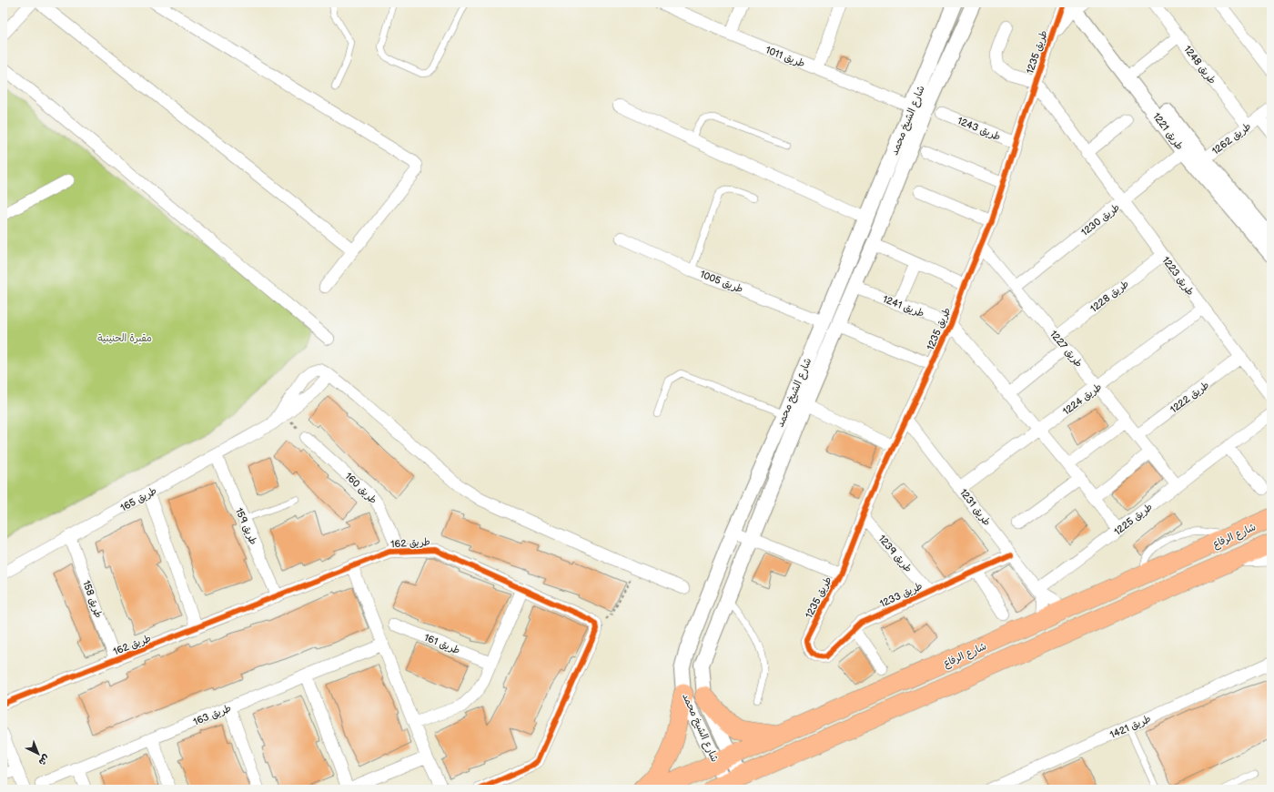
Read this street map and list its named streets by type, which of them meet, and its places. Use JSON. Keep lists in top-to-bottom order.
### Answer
{
  "streets": {
    "main road": ["شارع الرفاع"],
    "street": [
      "طريق 1235",
      "طريق 1011",
      "طريق 1248",
      "شارع الشيخ محمد",
      "طريق 1243",
      "طريق 1221",
      "طريق 1262",
      "طريق 1230",
      "طريق 1223",
      "طريق 1005",
      "طريق 1228",
      "طريق 1241",
      "طريق 1227",
      "طريق 1222",
      "طريق 1224",
      "طريق 160",
      "طريق 165",
      "طريق 1231",
      "طريق 1225",
      "طريق 159",
      "طريق 162",
      "طريق 1239",
      "طريق 1233",
      "طريق 158",
      "طريق 161",
      "طريق 163",
      "طريق 1421"
    ]
  },
  "crossings": [
    ["طريق 1235", "شارع الشيخ محمد"],
    ["طريق 1235", "طريق 1243"],
    ["طريق 1235", "طريق 1221"],
    ["طريق 1235", "طريق 1223"],
    ["طريق 1235", "طريق 1241"],
    ["طريق 1235", "طريق 1227"],
    ["طريق 1235", "طريق 1231"],
    ["طريق 1235", "طريق 1239"],
    ["طريق 1235", "طريق 1233"],
    ["طريق 1011", "شارع الشيخ محمد"],
    ["طريق 1248", "طريق 1262"],
    ["شارع الشيخ محمد", "طريق 1005"],
    ["شارع الشيخ محمد", "طريق 1241"],
    ["شارع الشيخ محمد", "شارع الرفاع"],
    ["طريق 1221", "طريق 1262"],
    ["طريق 1221", "طريق 1230"],
    ["طريق 1230", "طريق 1223"],
    ["طريق 1230", "طريق 1227"],
    ["طريق 1223", "طريق 1228"],
    ["طريق 1223", "طريق 1222"],
    ["طريق 1223", "طريق 1224"],
    ["طريق 1228", "طريق 1227"],
    ["طريق 1227", "طريق 1222"],
    ["طريق 1227", "طريق 1224"],
    ["طريق 1227", "طريق 1225"],
    ["طريق 1224", "طريق 1231"],
    ["طريق 160", "طريق 162"],
    ["طريق 165", "طريق 159"],
    ["طريق 165", "طريق 158"],
    ["طريق 1231", "طريق 1225"],
    ["طريق 1231", "شارع الرفاع"],
    ["طريق 1231", "طريق 1233"],
    ["طريق 159", "طريق 162"],
    ["طريق 162", "طريق 158"],
    ["طريق 1239", "طريق 1233"]
  ],
  "parks": ["مقبرة الحنينية"],
  "north": "bottom right"
}
